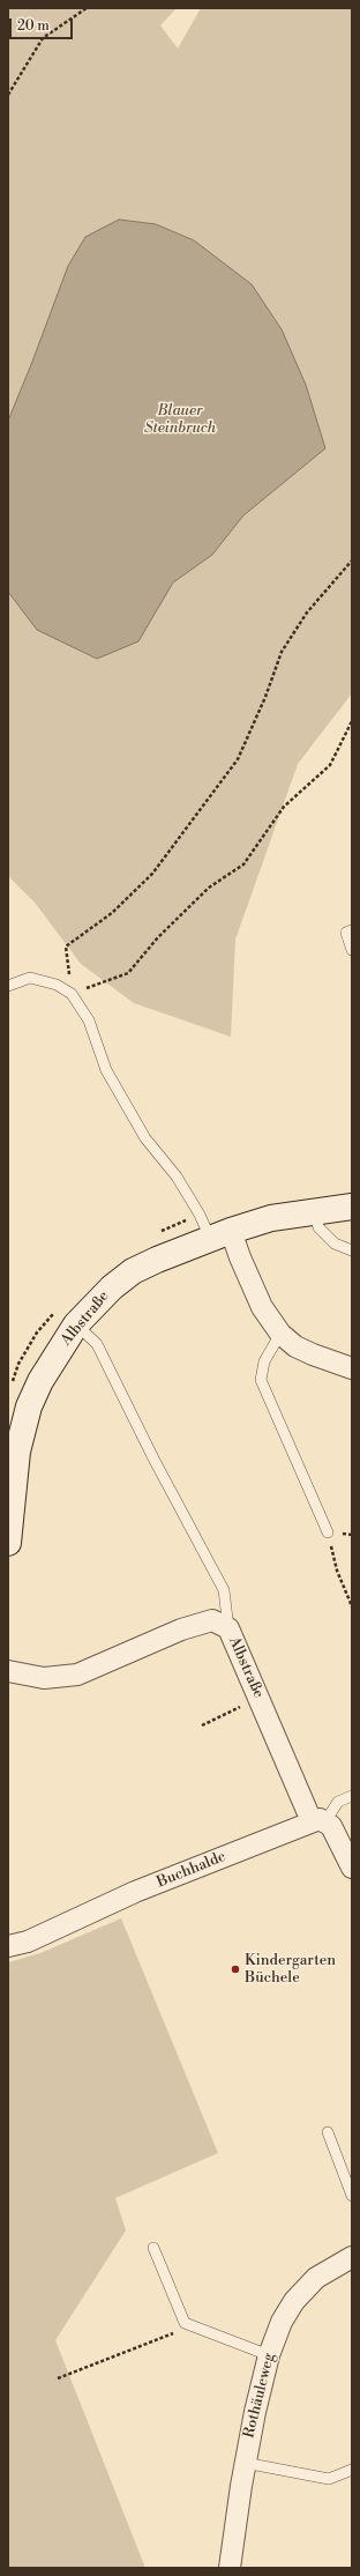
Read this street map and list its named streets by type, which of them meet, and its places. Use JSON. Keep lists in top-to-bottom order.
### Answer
{
  "streets": {
    "street": ["Albstraße", "Buchhalde", "Rothäuleweg"]
  },
  "crossings": [
    ["Albstraße", "Buchhalde"]
  ],
  "parks": ["Blauer Steinbruch"],
  "places": ["Kindergarten Büchele"],
  "scale_bar": "20 m"
}
